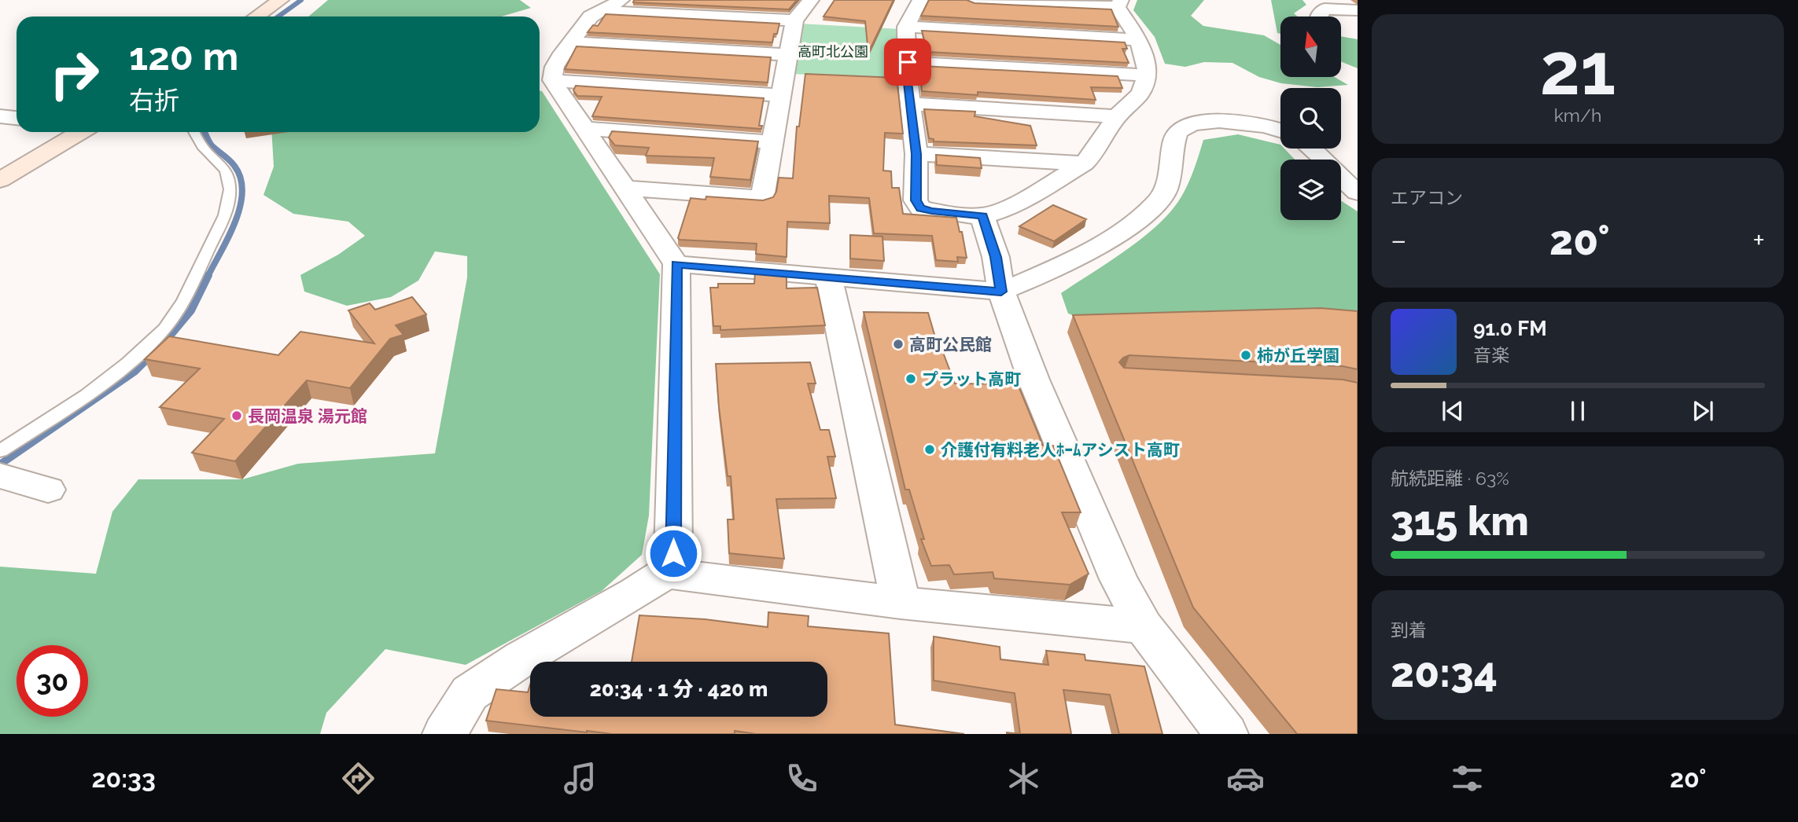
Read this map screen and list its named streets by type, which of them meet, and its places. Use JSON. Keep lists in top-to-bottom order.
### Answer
{
  "parks": ["高町北公園"],
  "places": [
    "高町公民館",
    "柿が丘学園",
    "プラット高町",
    "長岡温泉 湯元館",
    "介護付有料老人ﾎｰﾑアシスト高町"
  ],
  "north": "top",
  "page": {
    "tile": [
      ["21", "km/h"],
      "エアコン",
      ["航続距離 · 63%", "315 km"],
      ["到着", "20:34"]
    ],
    "turn": ["120 m", "右折"],
    "heat": ["−", "20°", "+"],
    "song": ["91.0 FM", "音楽"],
    "limit": "30",
    "trip": "20:34 · 1 分 · 420 m",
    "tabs": ["20:33", "20°"]
  }
}
